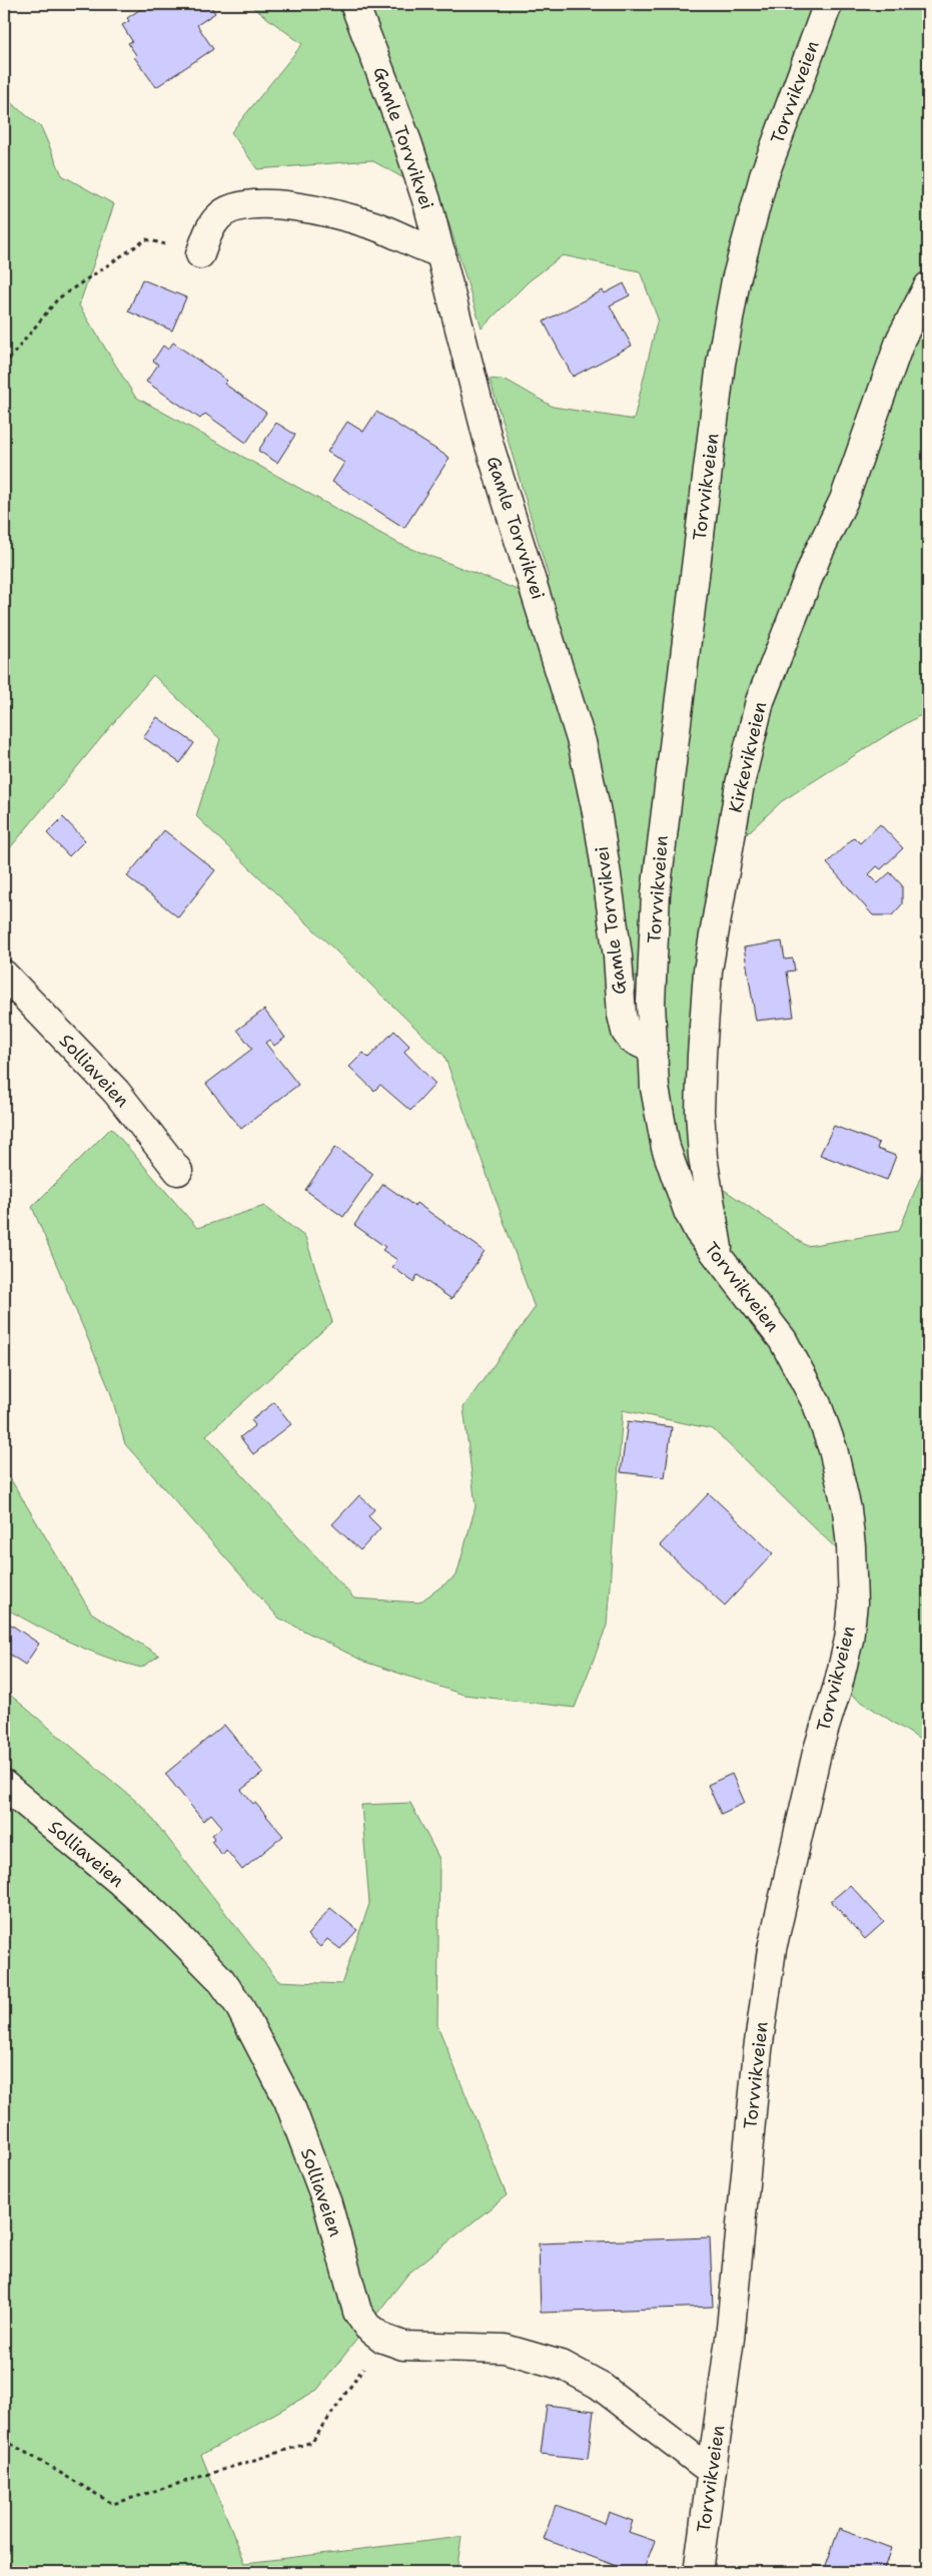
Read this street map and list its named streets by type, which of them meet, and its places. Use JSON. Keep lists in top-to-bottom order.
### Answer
{
  "streets": {
    "street": [
      "Torvvikveien",
      "Gamle Torvvikvei",
      "Kirkevikveien",
      "Solliaveien"
    ]
  },
  "crossings": [
    ["Torvvikveien", "Gamle Torvvikvei"],
    ["Torvvikveien", "Kirkevikveien"],
    ["Torvvikveien", "Solliaveien"]
  ]
}
